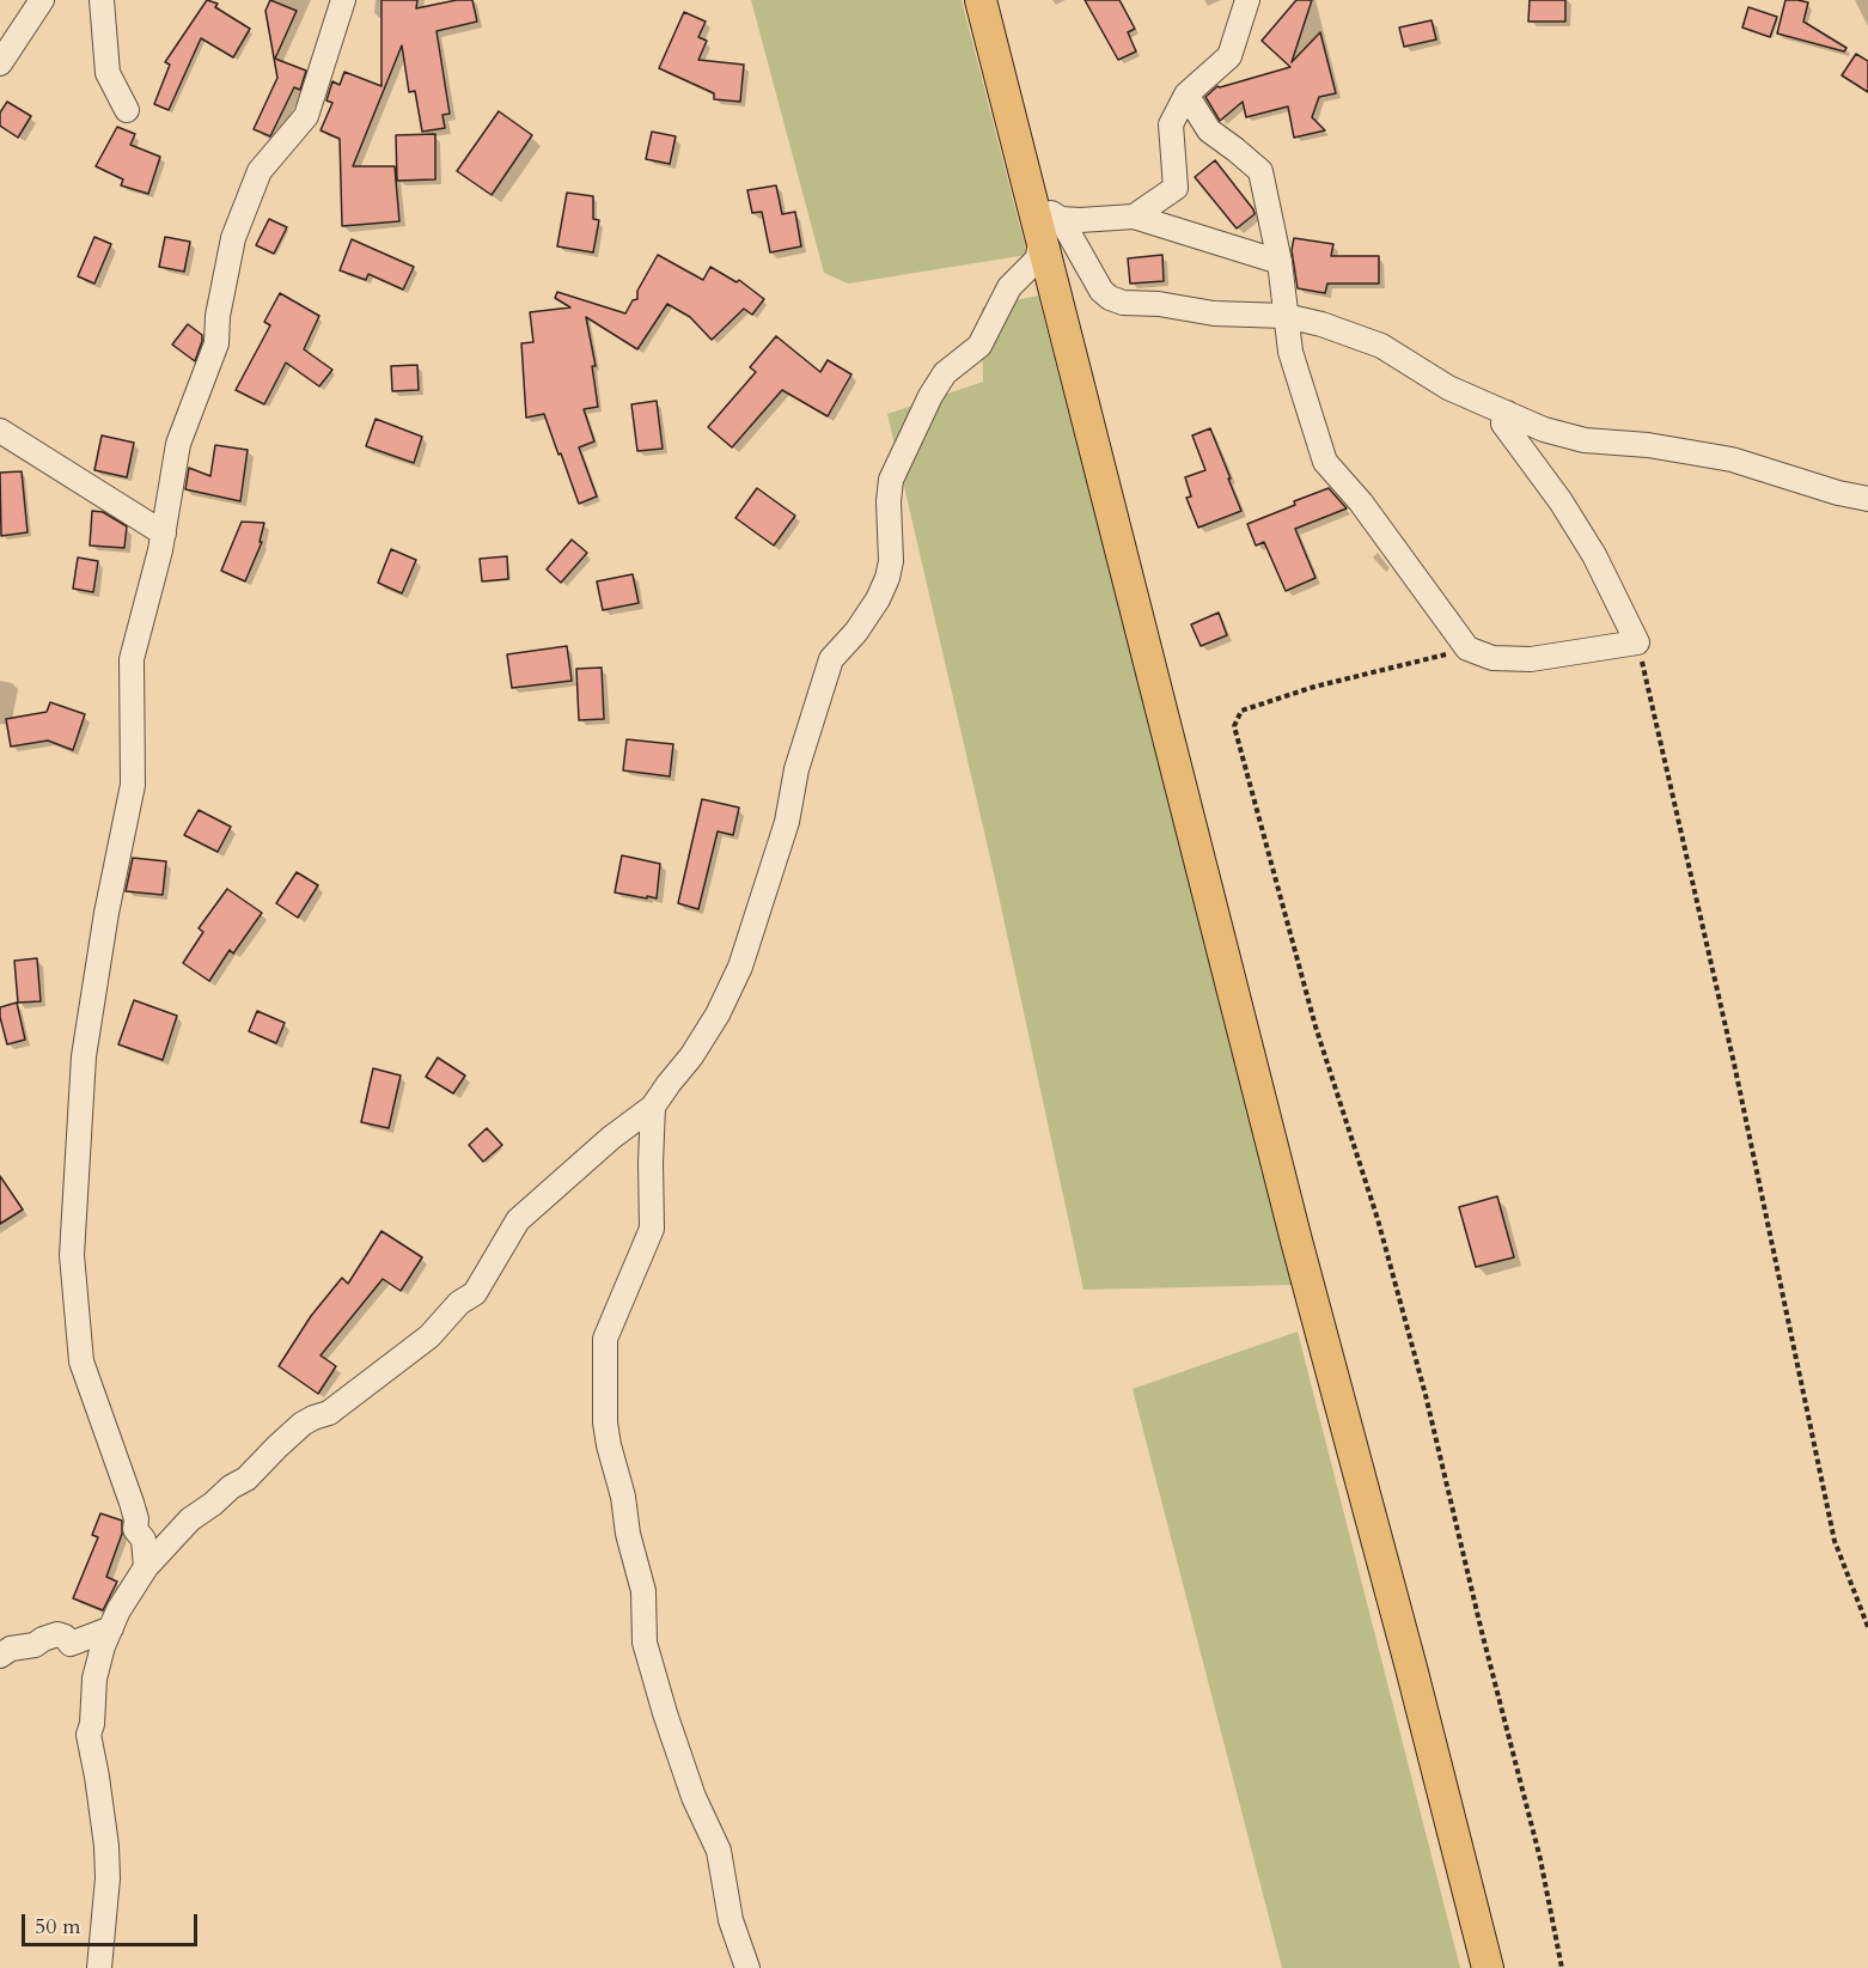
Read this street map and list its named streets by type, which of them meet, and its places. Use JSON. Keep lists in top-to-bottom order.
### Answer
{
  "scale_bar": "50 m"
}
